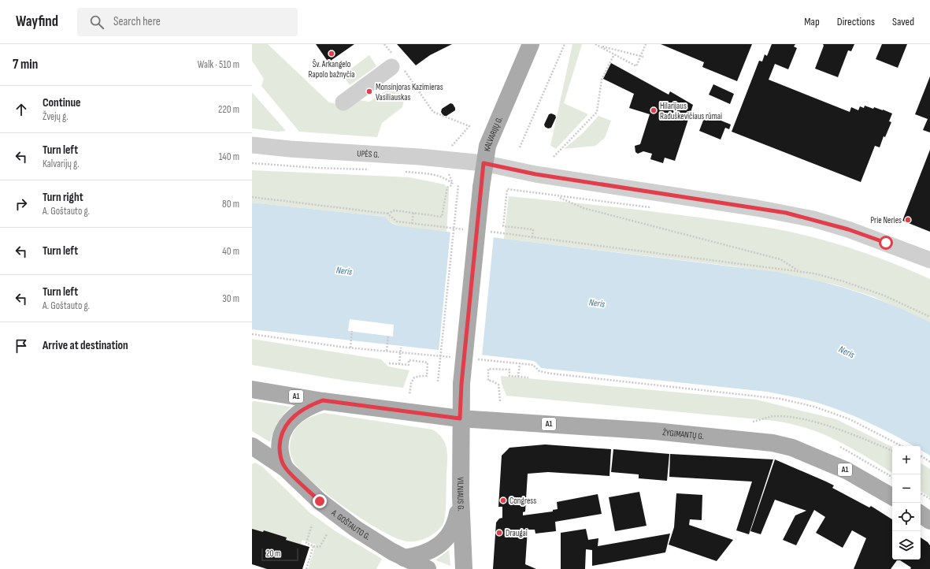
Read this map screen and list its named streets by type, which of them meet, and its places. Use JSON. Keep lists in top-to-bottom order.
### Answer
{
  "streets": {
    "main road": [
      "KALVARIJŲ G.",
      "A1",
      "ŽYGIMANTŲ G.",
      "VILNIAUS G.",
      "A. GOŠTAUTO G."
    ],
    "street": ["UPĖS G."]
  },
  "crossings": [
    ["KALVARIJŲ G.", "UPĖS G."],
    ["KALVARIJŲ G.", "A1"],
    ["KALVARIJŲ G.", "ŽYGIMANTŲ G."],
    ["KALVARIJŲ G.", "VILNIAUS G."],
    ["A1", "ŽYGIMANTŲ G."],
    ["A1", "VILNIAUS G."],
    ["ŽYGIMANTŲ G.", "VILNIAUS G."]
  ],
  "water": ["Neris"],
  "places": [
    "Šv. Arkangelo Rapolo bažnyčia",
    "Monsinjoras Kazimieras Vasiliauskas",
    "Hilarijaus Raduškevičiaus rūmai",
    "Prie Neries",
    "Congress",
    "Draugai"
  ],
  "scale_bar": "20 m",
  "page": {
    "header": "Wayfind",
    "search": "Search here",
    "nav": ["Map", "Directions", "Saved"],
    "heading": ["7 min", "Walk · 510 m"],
    "list": [
      ["Continue", "Žvejų g.", "220 m"],
      ["Turn left", "Kalvarijų g.", "140 m"],
      ["Turn right", "A. Goštauto g.", "80 m"],
      ["Turn left", "40 m"],
      ["Turn left", "A. Goštauto g.", "30 m"],
      "Arrive at destination"
    ],
    "map_buttons": ["+", "−"],
    "scale": "20 m"
  }
}
